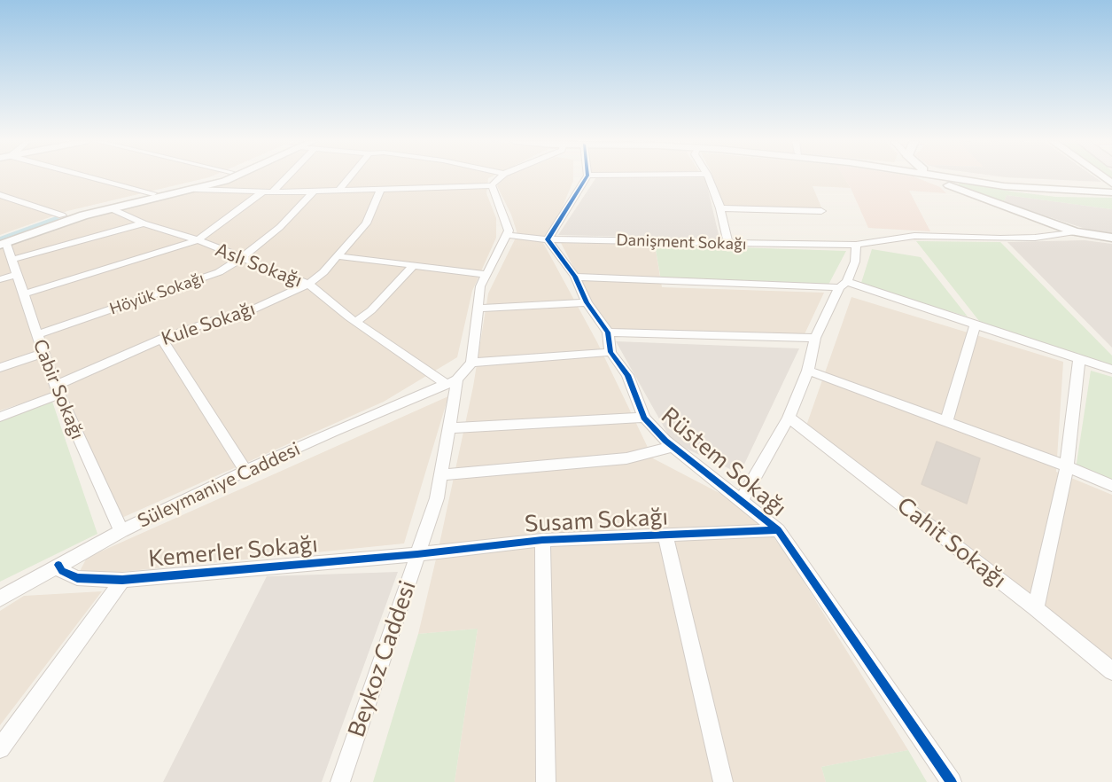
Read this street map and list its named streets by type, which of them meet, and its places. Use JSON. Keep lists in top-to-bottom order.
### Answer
{
  "streets": {
    "street": [
      "Danişment Sokağı",
      "Aslı Sokağı",
      "Höyük Sokağı",
      "Kule Sokağı",
      "Cabir Sokağı",
      "Rüstem Sokağı",
      "Süleymaniye Caddesi",
      "Susam Sokağı",
      "Cahit Sokağı",
      "Kemerler Sokağı",
      "Beykoz Caddesi"
    ]
  },
  "crossings": [
    ["Danişment Sokağı", "Rüstem Sokağı"],
    ["Aslı Sokağı", "Höyük Sokağı"],
    ["Aslı Sokağı", "Kule Sokağı"],
    ["Aslı Sokağı", "Süleymaniye Caddesi"],
    ["Aslı Sokağı", "Beykoz Caddesi"],
    ["Höyük Sokağı", "Cabir Sokağı"],
    ["Kule Sokağı", "Cabir Sokağı"],
    ["Cabir Sokağı", "Süleymaniye Caddesi"],
    ["Rüstem Sokağı", "Susam Sokağı"],
    ["Süleymaniye Caddesi", "Kemerler Sokağı"],
    ["Süleymaniye Caddesi", "Beykoz Caddesi"],
    ["Susam Sokağı", "Kemerler Sokağı"],
    ["Susam Sokağı", "Beykoz Caddesi"],
    ["Kemerler Sokağı", "Beykoz Caddesi"]
  ]
}
